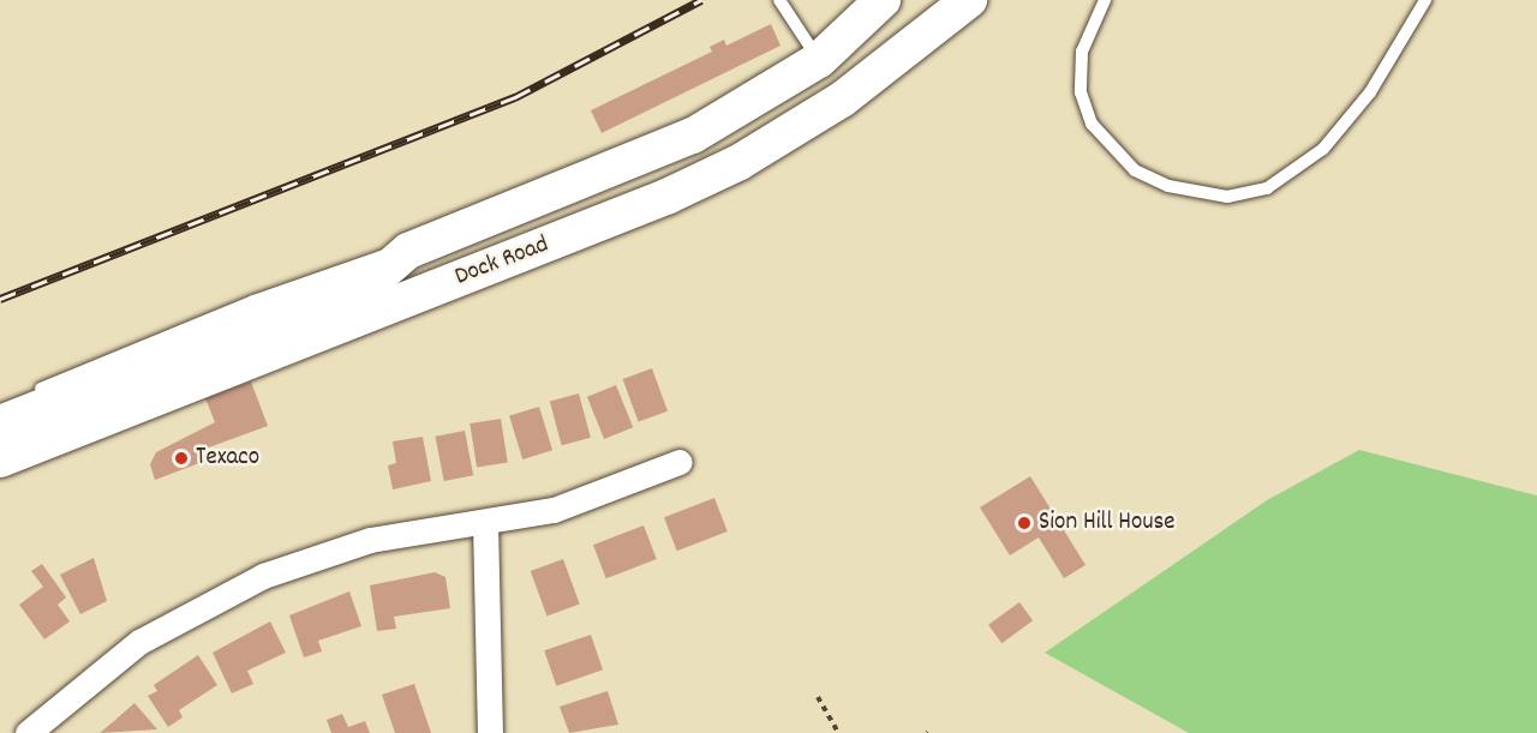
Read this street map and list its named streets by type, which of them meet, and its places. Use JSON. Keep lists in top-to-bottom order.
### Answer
{
  "streets": {
    "main road": ["Dock Road"]
  },
  "places": ["Texaco", "Sion Hill House"]
}
